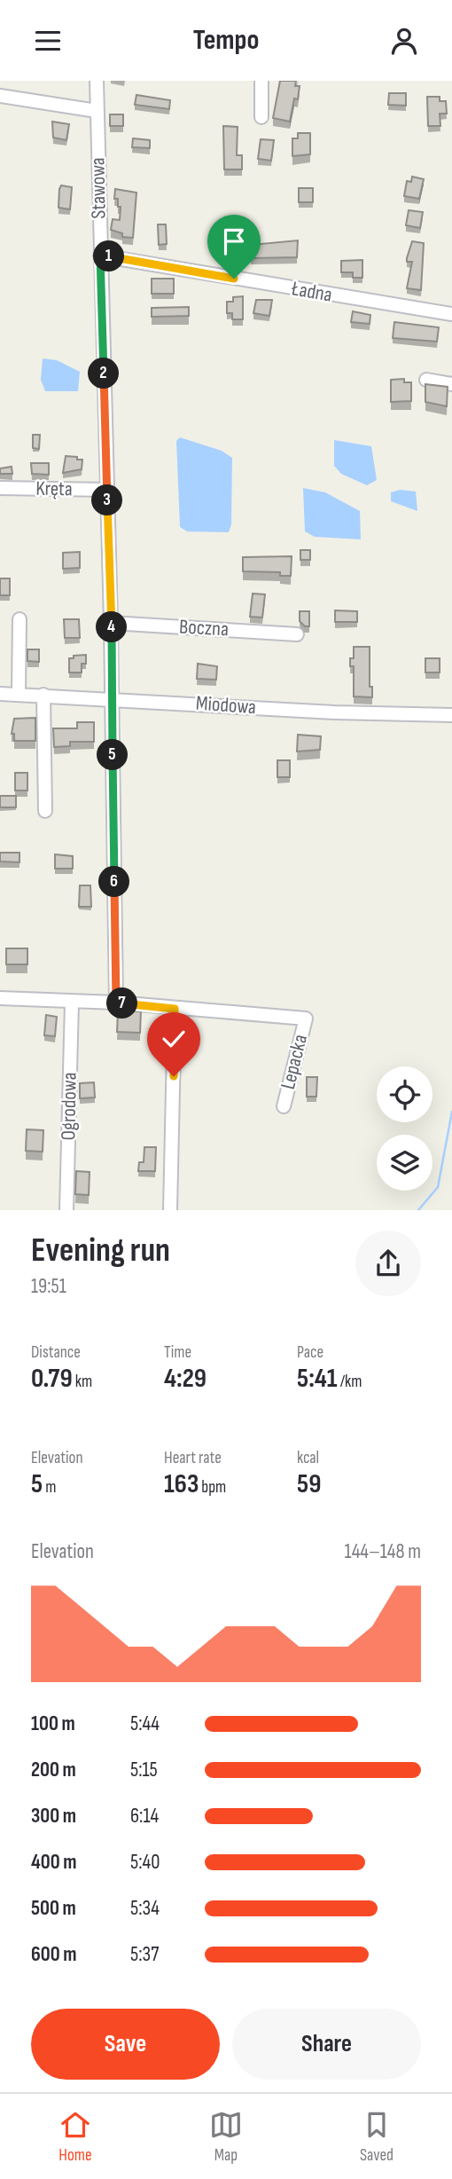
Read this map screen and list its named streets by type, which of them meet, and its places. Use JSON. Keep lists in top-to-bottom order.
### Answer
{
  "streets": {
    "street": [
      "Stawowa",
      "Ładna",
      "Kręta",
      "Boczna",
      "Miodowa",
      "Lepacka",
      "Ogrodowa"
    ]
  },
  "crossings": [
    ["Stawowa", "Ładna"],
    ["Stawowa", "Kręta"],
    ["Stawowa", "Boczna"],
    ["Stawowa", "Miodowa"]
  ],
  "page": {
    "header": "Tempo",
    "pins": [
      "1",
      "2",
      "3",
      "4",
      "5",
      "6",
      "7"
    ],
    "heading": ["Evening run", "19:51"],
    "stats": [
      ["Distance", "0.79 km"],
      ["Time", "4:29"],
      ["Pace", "5:41 /km"],
      ["Elevation", "5 m"],
      ["Heart rate", "163 bpm"],
      ["kcal", "59"]
    ],
    "chart": ["Elevation", "144–148 m"],
    "list": [
      {
        "name": "100 m",
        "note": "5:44"
      },
      {
        "name": "200 m",
        "note": "5:15"
      },
      {
        "name": "300 m",
        "note": "6:14"
      },
      {
        "name": "400 m",
        "note": "5:40"
      },
      {
        "name": "500 m",
        "note": "5:34"
      },
      {
        "name": "600 m",
        "note": "5:37"
      }
    ],
    "buttons": ["Save", "Share"],
    "tabs": ["Home", "Map", "Saved"]
  }
}
